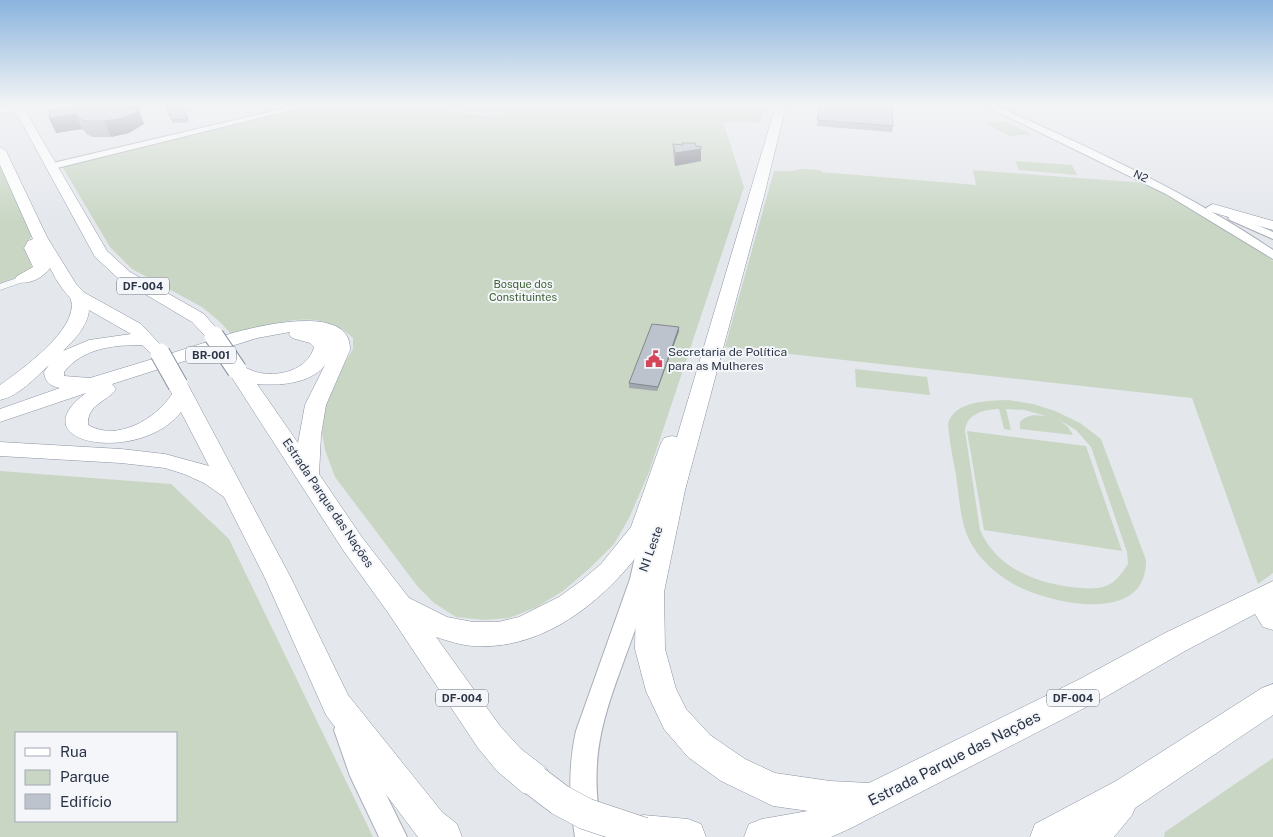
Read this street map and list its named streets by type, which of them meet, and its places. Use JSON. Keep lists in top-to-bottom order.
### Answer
{
  "streets": {
    "highway": [
      "DF-004",
      "BR-001",
      "Estrada Parque das Nações",
      "N1 Leste"
    ],
    "main road": ["N2"]
  },
  "crossings": [
    ["BR-001", "Estrada Parque das Nações"]
  ],
  "parks": ["Bosque dos Constituintes"],
  "places": {
    "public building": ["Secretaria de Política para as Mulheres"]
  },
  "legend": ["Rua", "Parque", "Edifício"]
}
